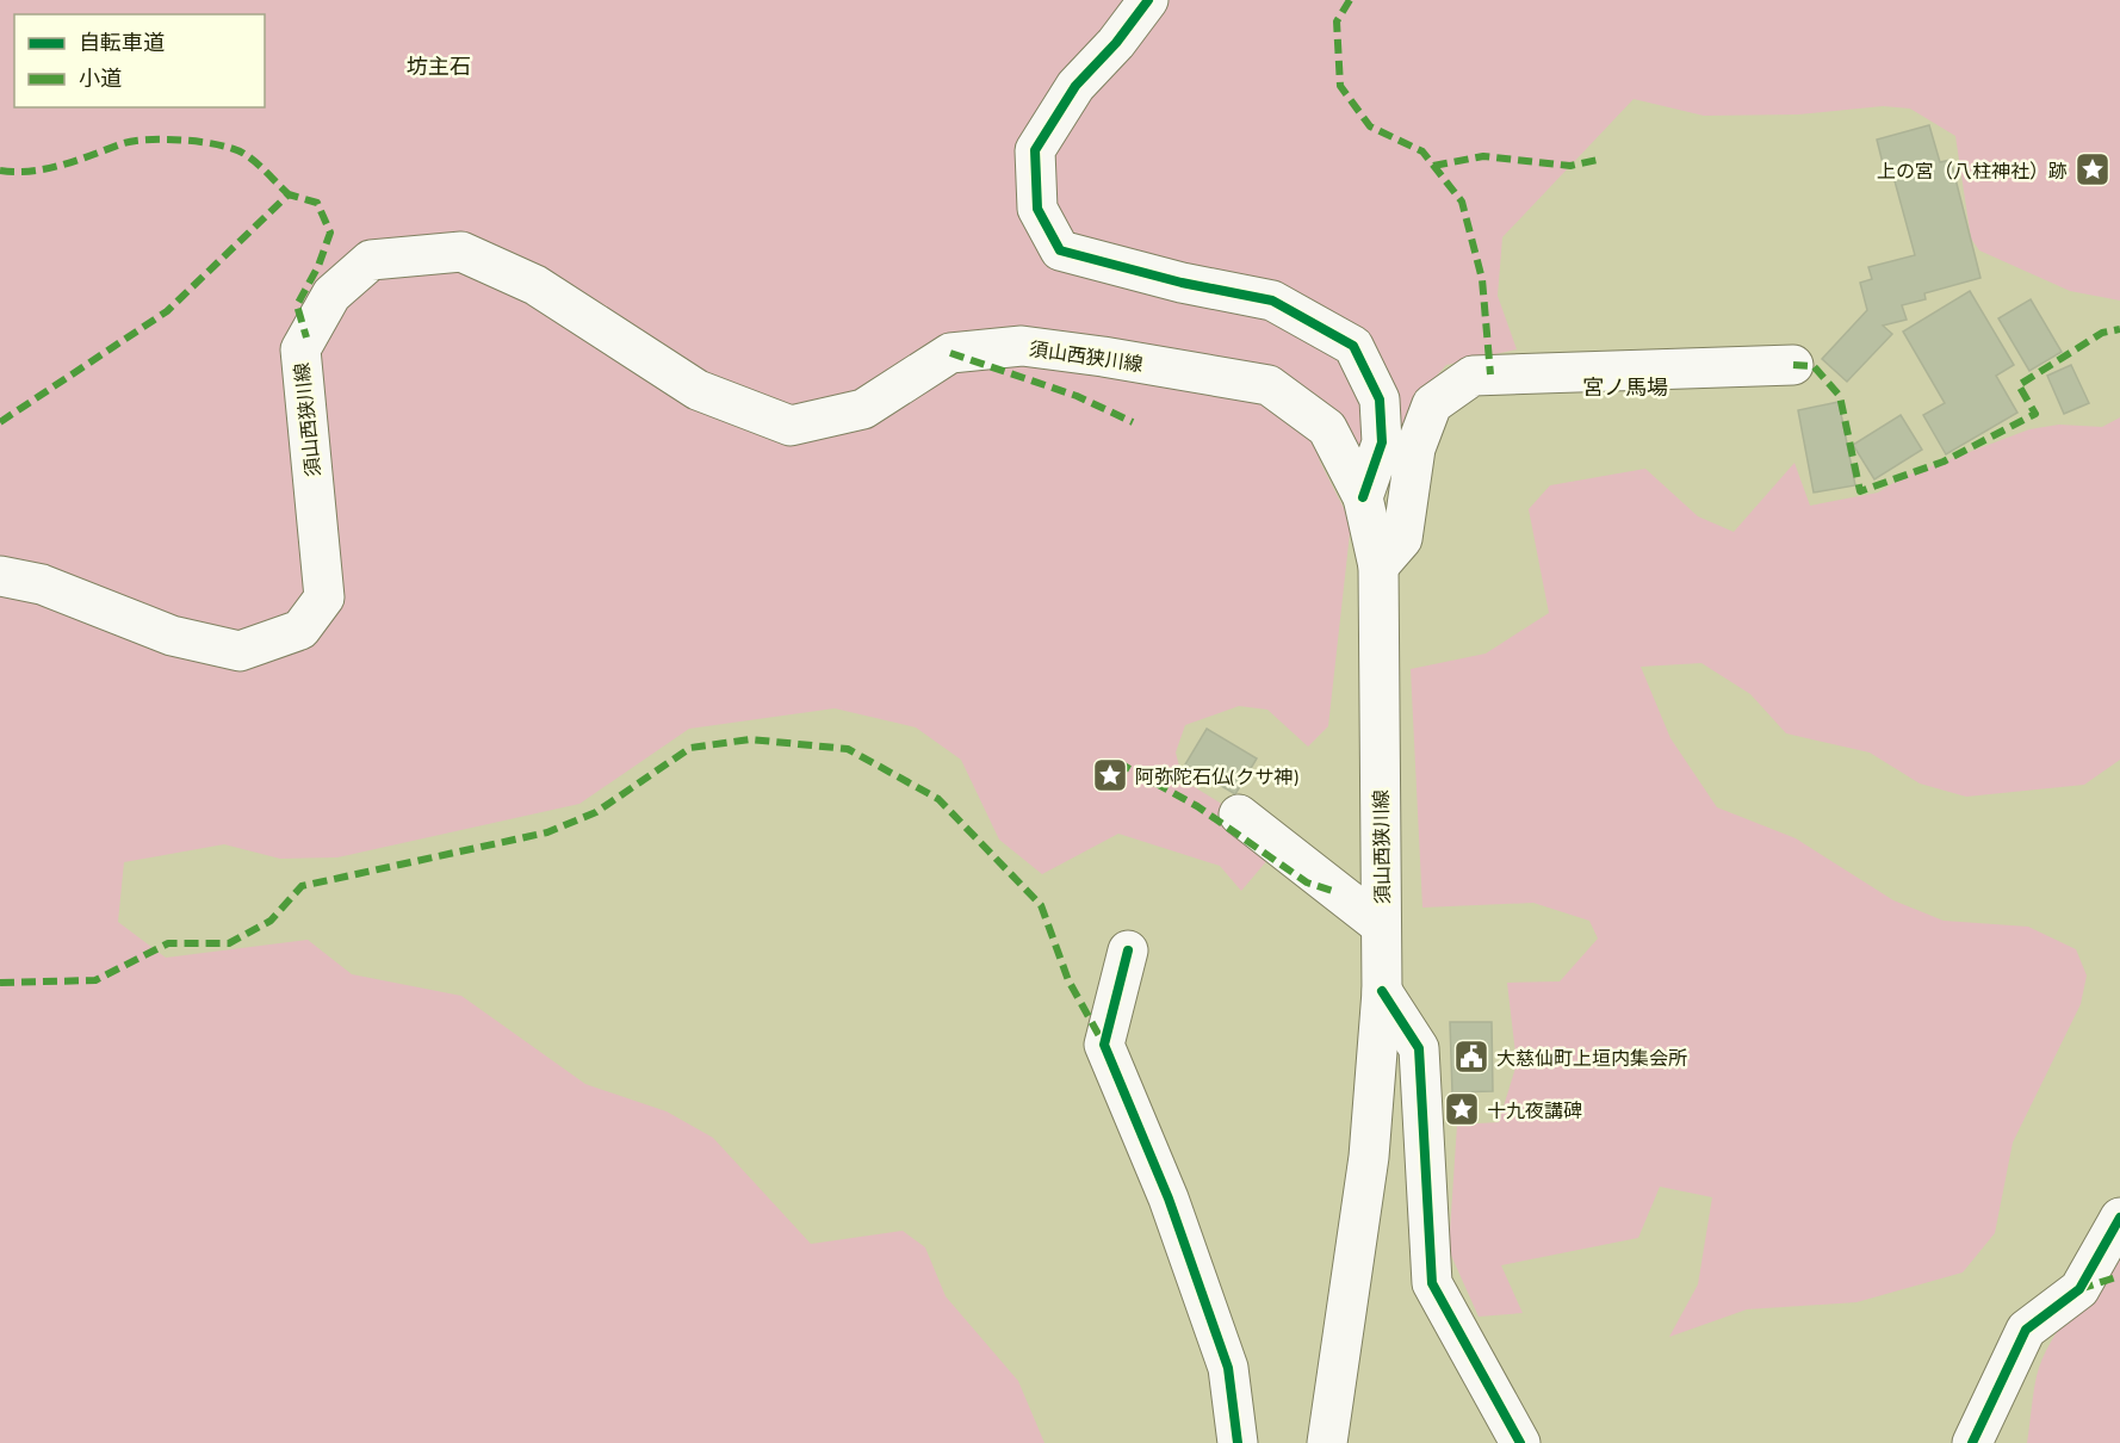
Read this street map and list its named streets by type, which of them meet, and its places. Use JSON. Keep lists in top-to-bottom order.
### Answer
{
  "streets": {
    "main road": ["須山西狭川線"]
  },
  "districts": ["坊主石", "宮ノ馬場"],
  "places": {
    "place": ["上の宮（八柱神社）跡", "阿弥陀石仏(クサ神)", "十九夜講碑"],
    "public building": ["大慈仙町上垣内集会所"]
  },
  "legend": ["自転車道", "小道"]
}
